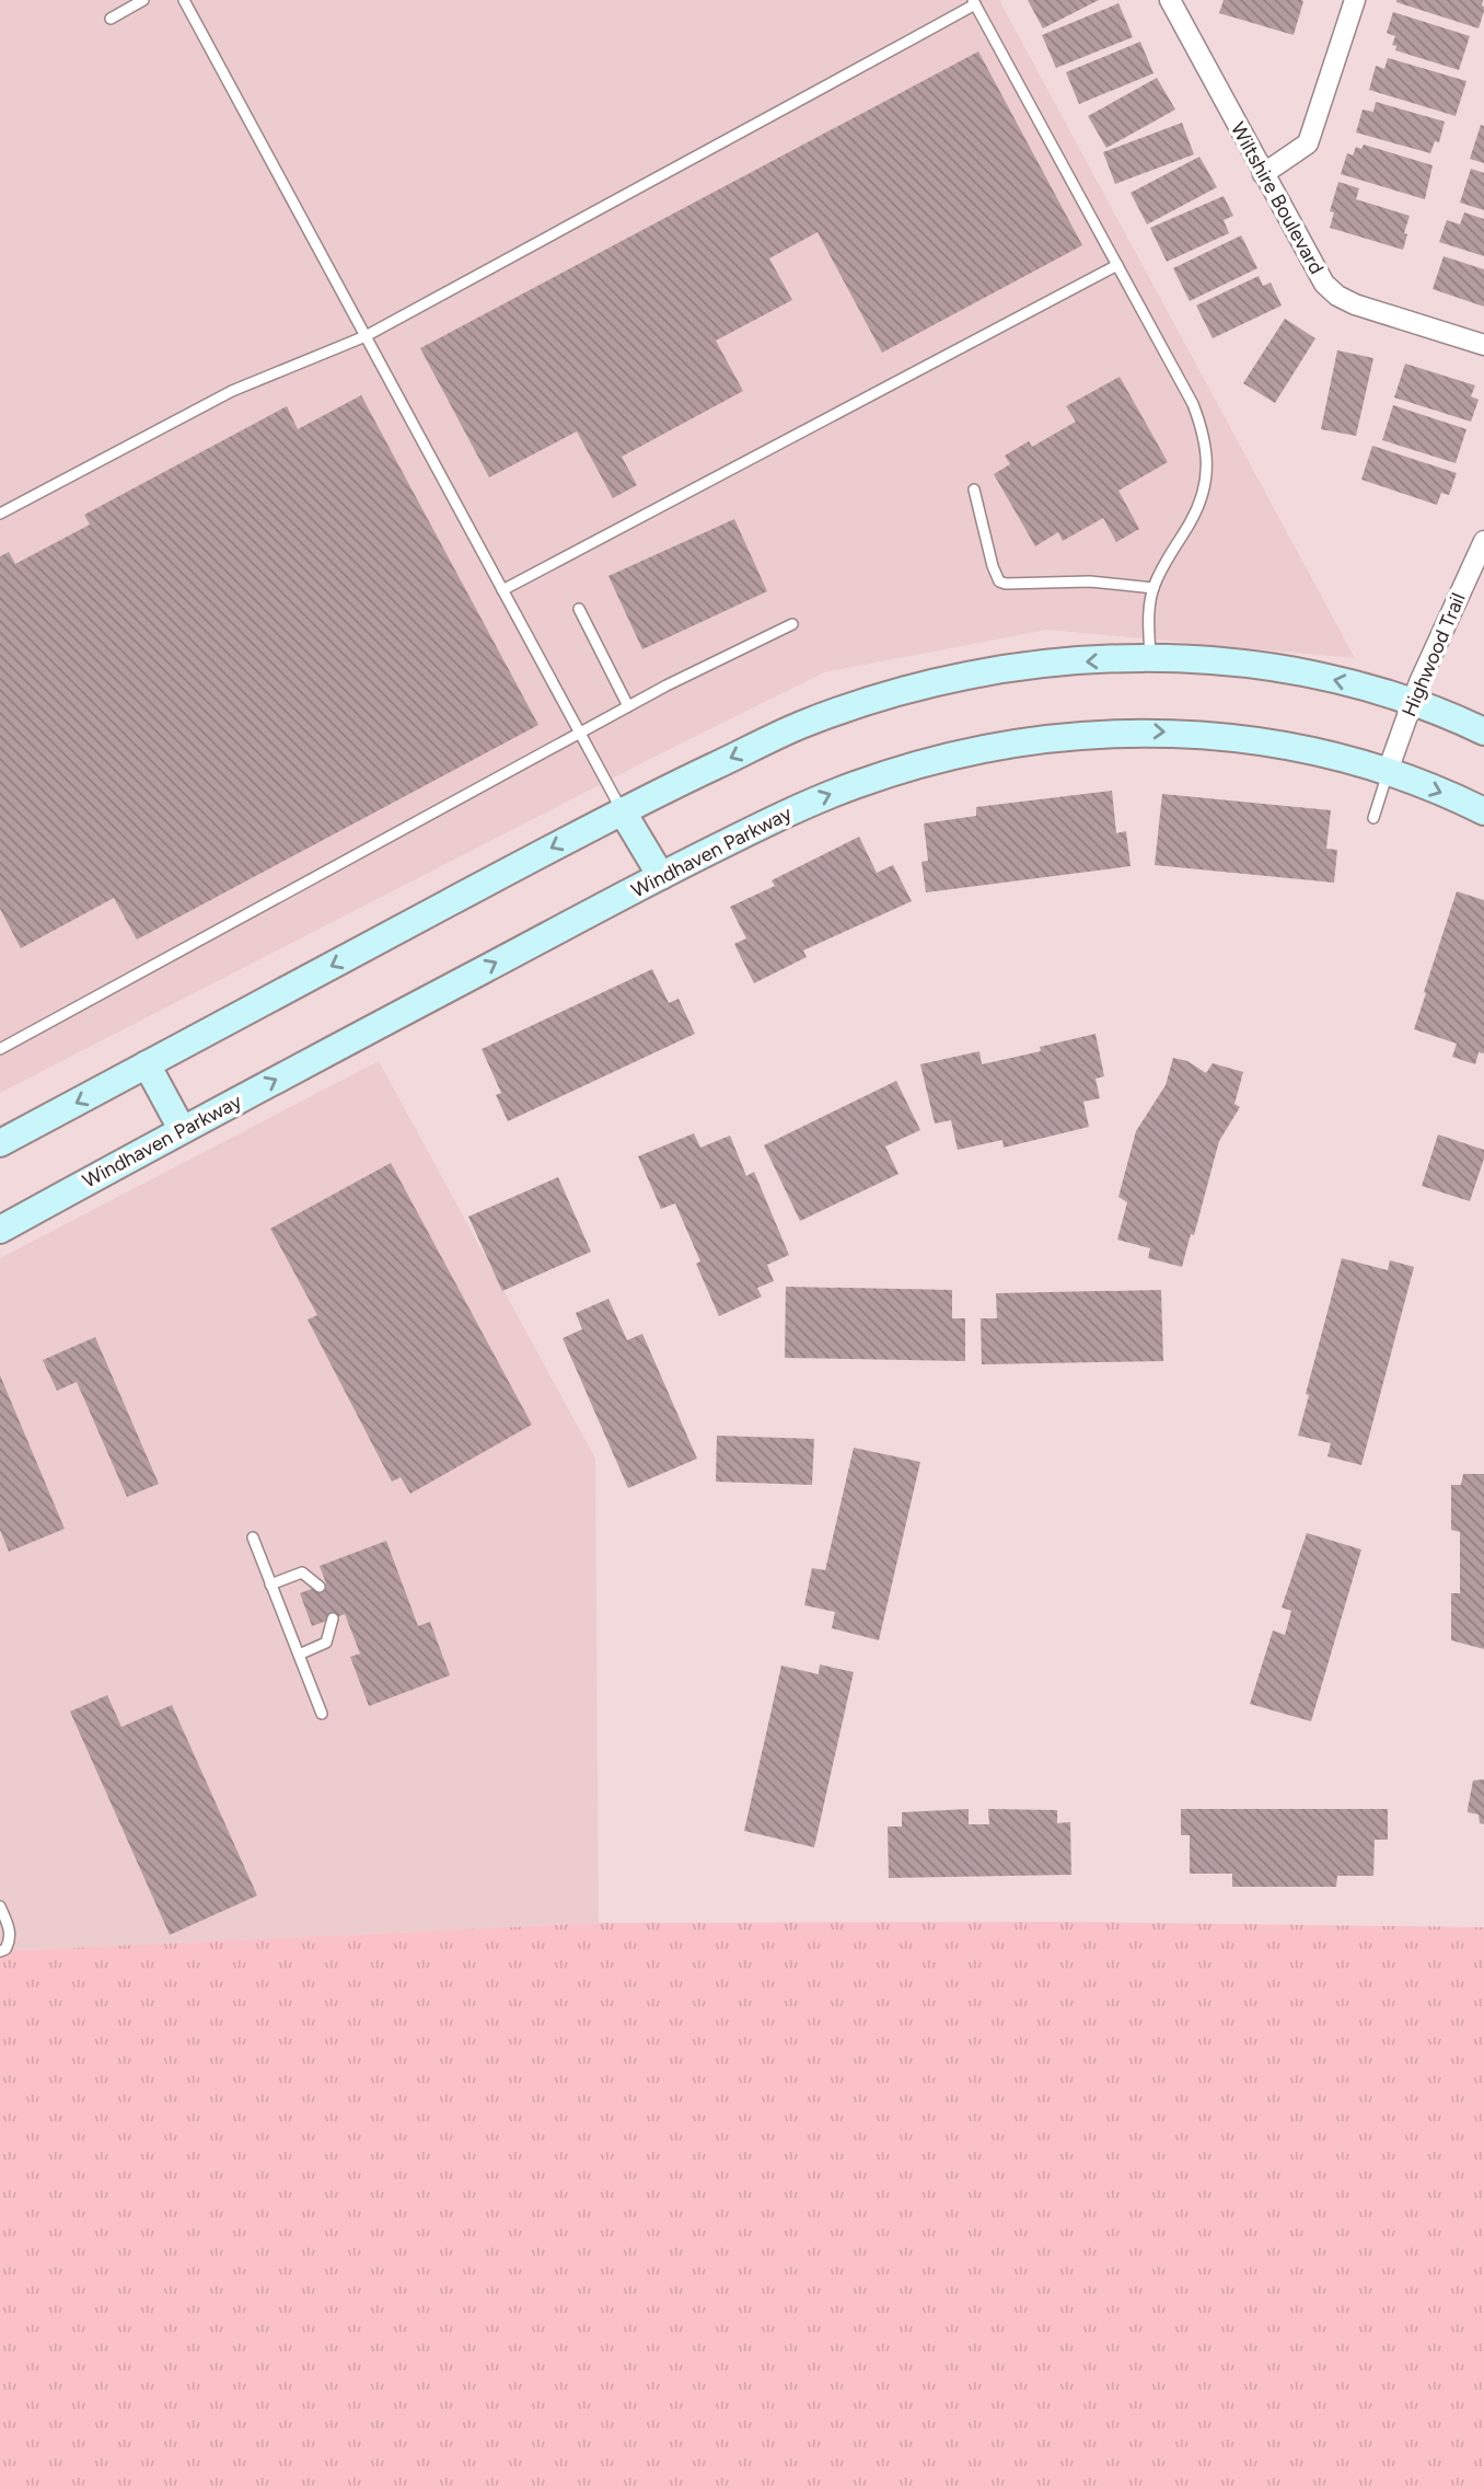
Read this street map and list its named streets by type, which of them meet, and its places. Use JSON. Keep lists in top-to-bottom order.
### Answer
{
  "streets": {
    "main road": ["Windhaven Parkway"],
    "street": ["Wiltshire Boulevard", "Highwood Trail"]
  },
  "crossings": [
    ["Highwood Trail", "Windhaven Parkway"]
  ]
}
